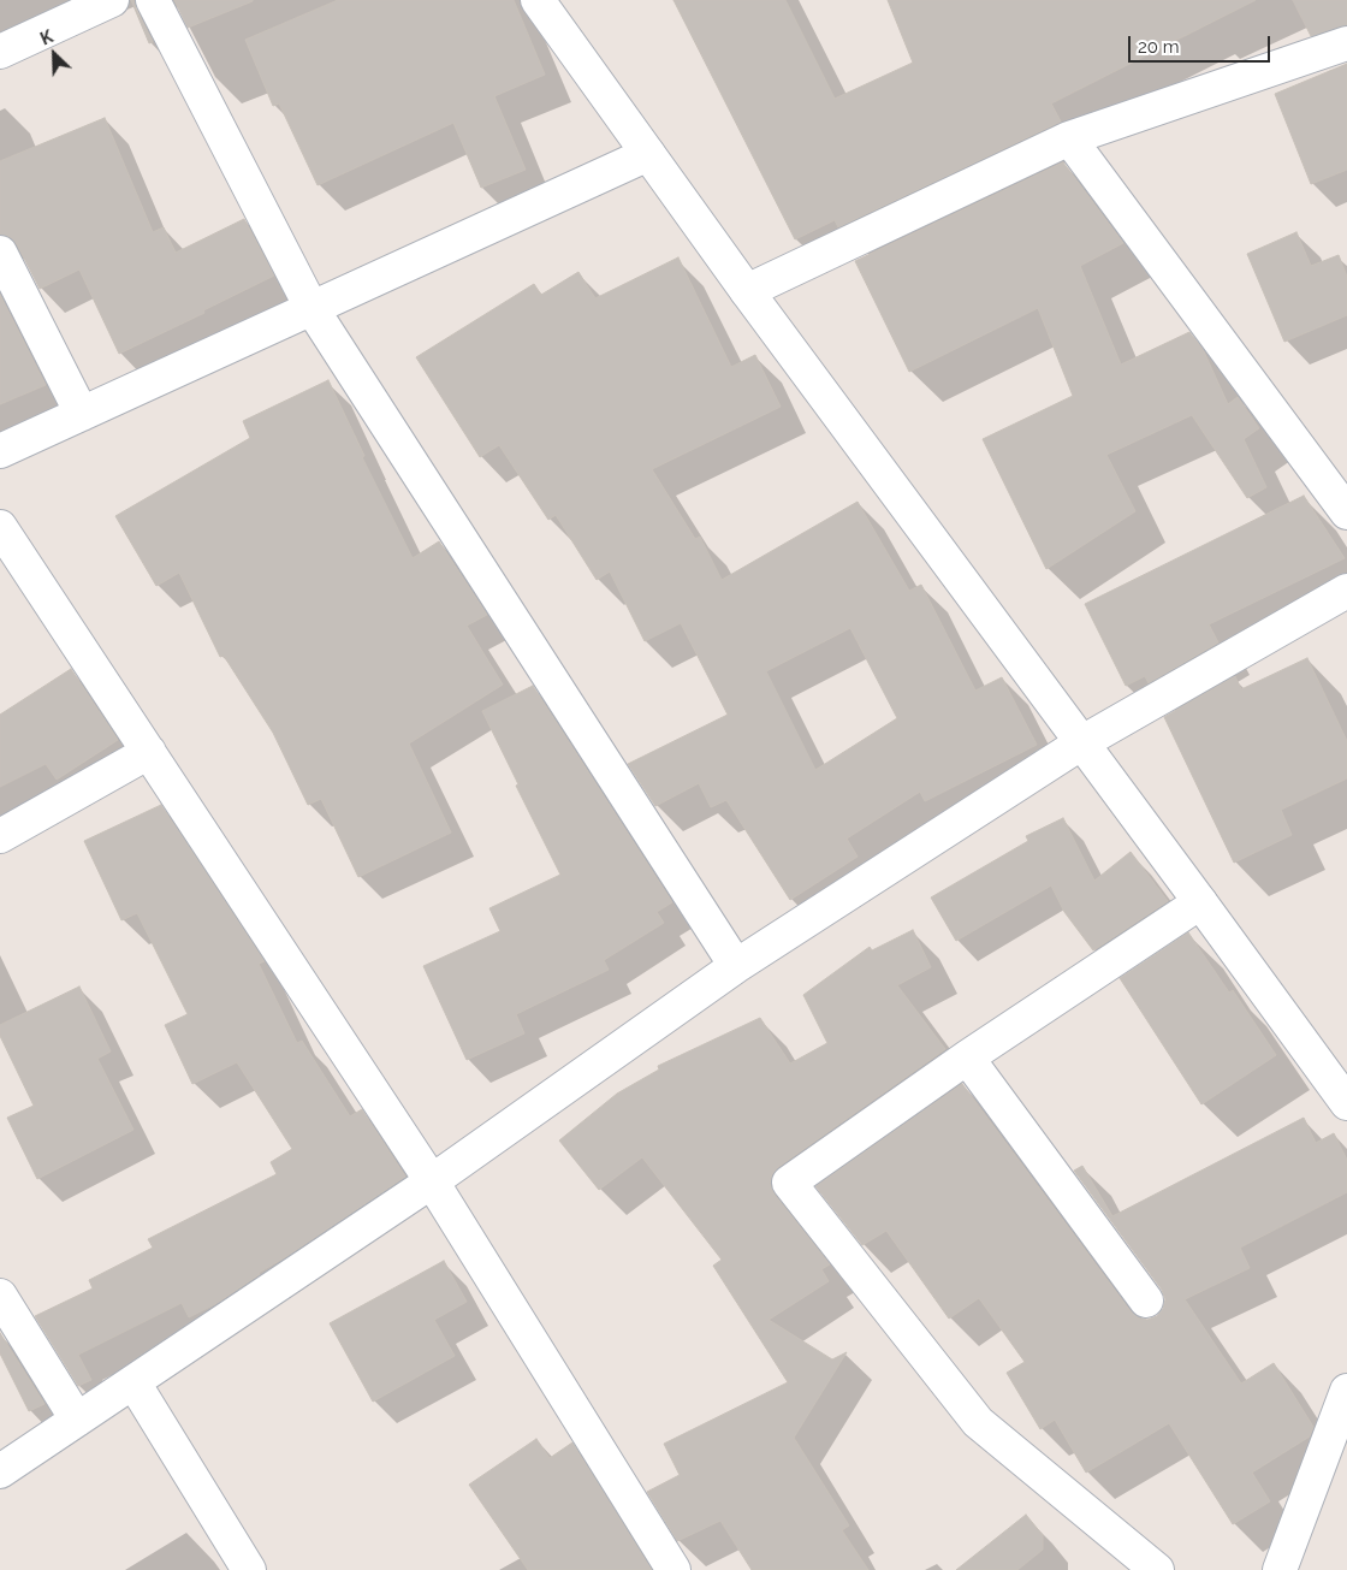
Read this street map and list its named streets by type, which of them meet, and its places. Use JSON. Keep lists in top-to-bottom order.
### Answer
{
  "scale_bar": "20 m",
  "north": "top left"
}
